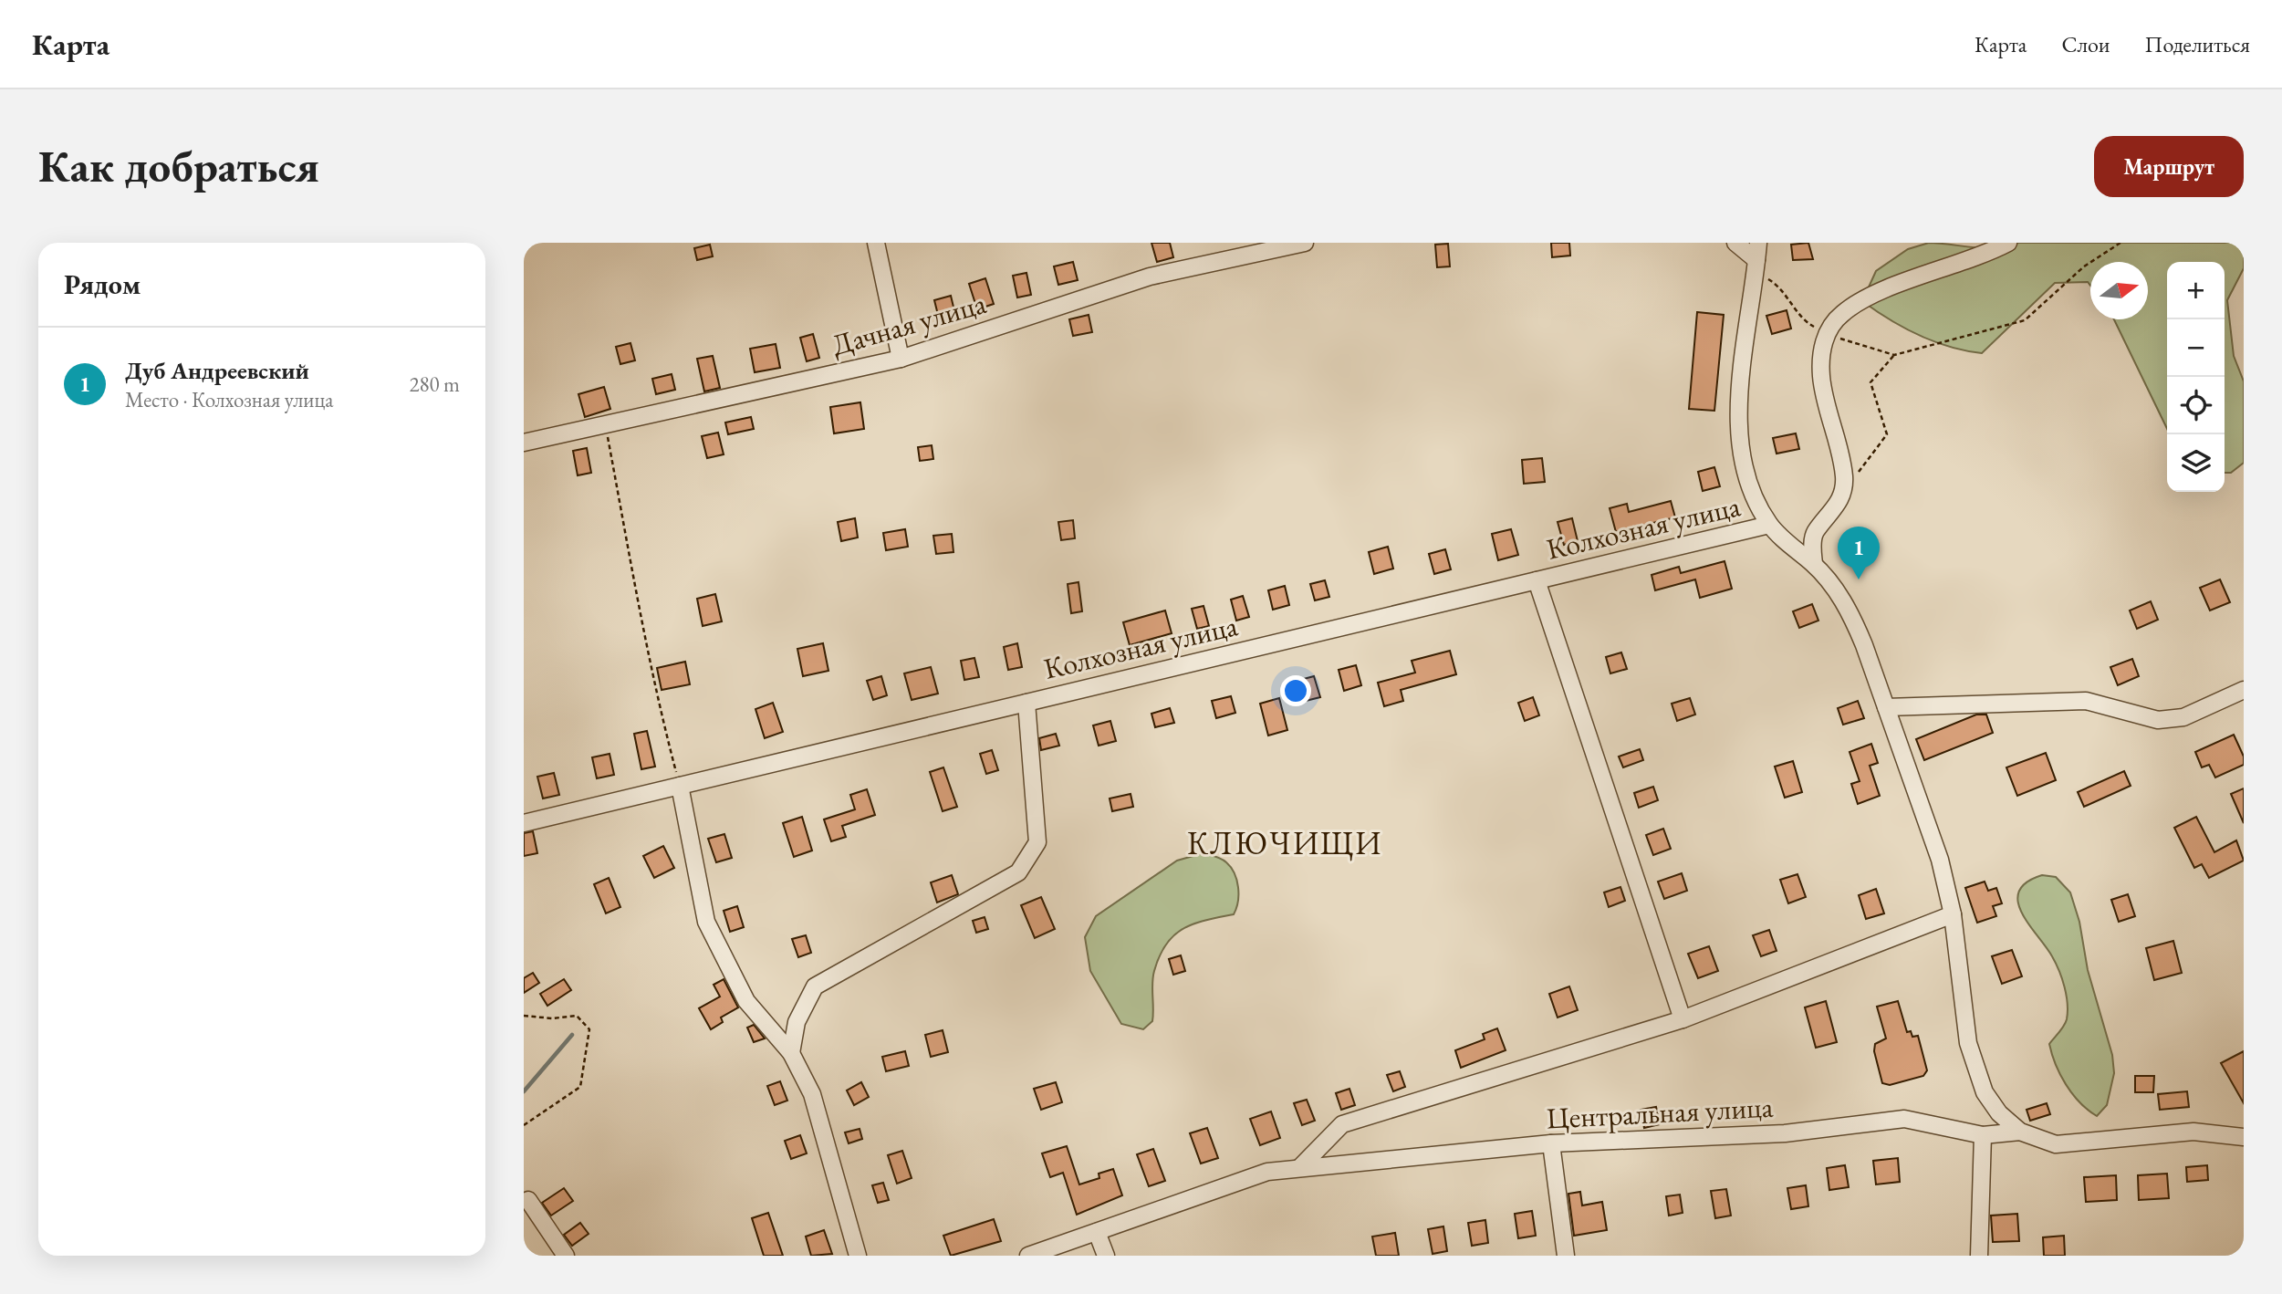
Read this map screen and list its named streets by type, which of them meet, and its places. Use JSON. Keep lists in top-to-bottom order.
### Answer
{
  "streets": {
    "street": ["Дачная улица", "Колхозная улица", "Центральная улица"]
  },
  "districts": ["КЛЮЧИЩИ"],
  "north": "right",
  "page": {
    "header": "Карта",
    "nav": ["Карта", "Слои", "Поделиться"],
    "buttons": "Маршрут",
    "title": "Как добраться",
    "heading": "Рядом",
    "map_buttons": ["+", "−"],
    "list": [
      {
        "mark": "1",
        "name": "Дуб Андреевский",
        "note": "Место · Колхозная улица",
        "value": "280 m"
      }
    ],
    "pins": "1"
  }
}
